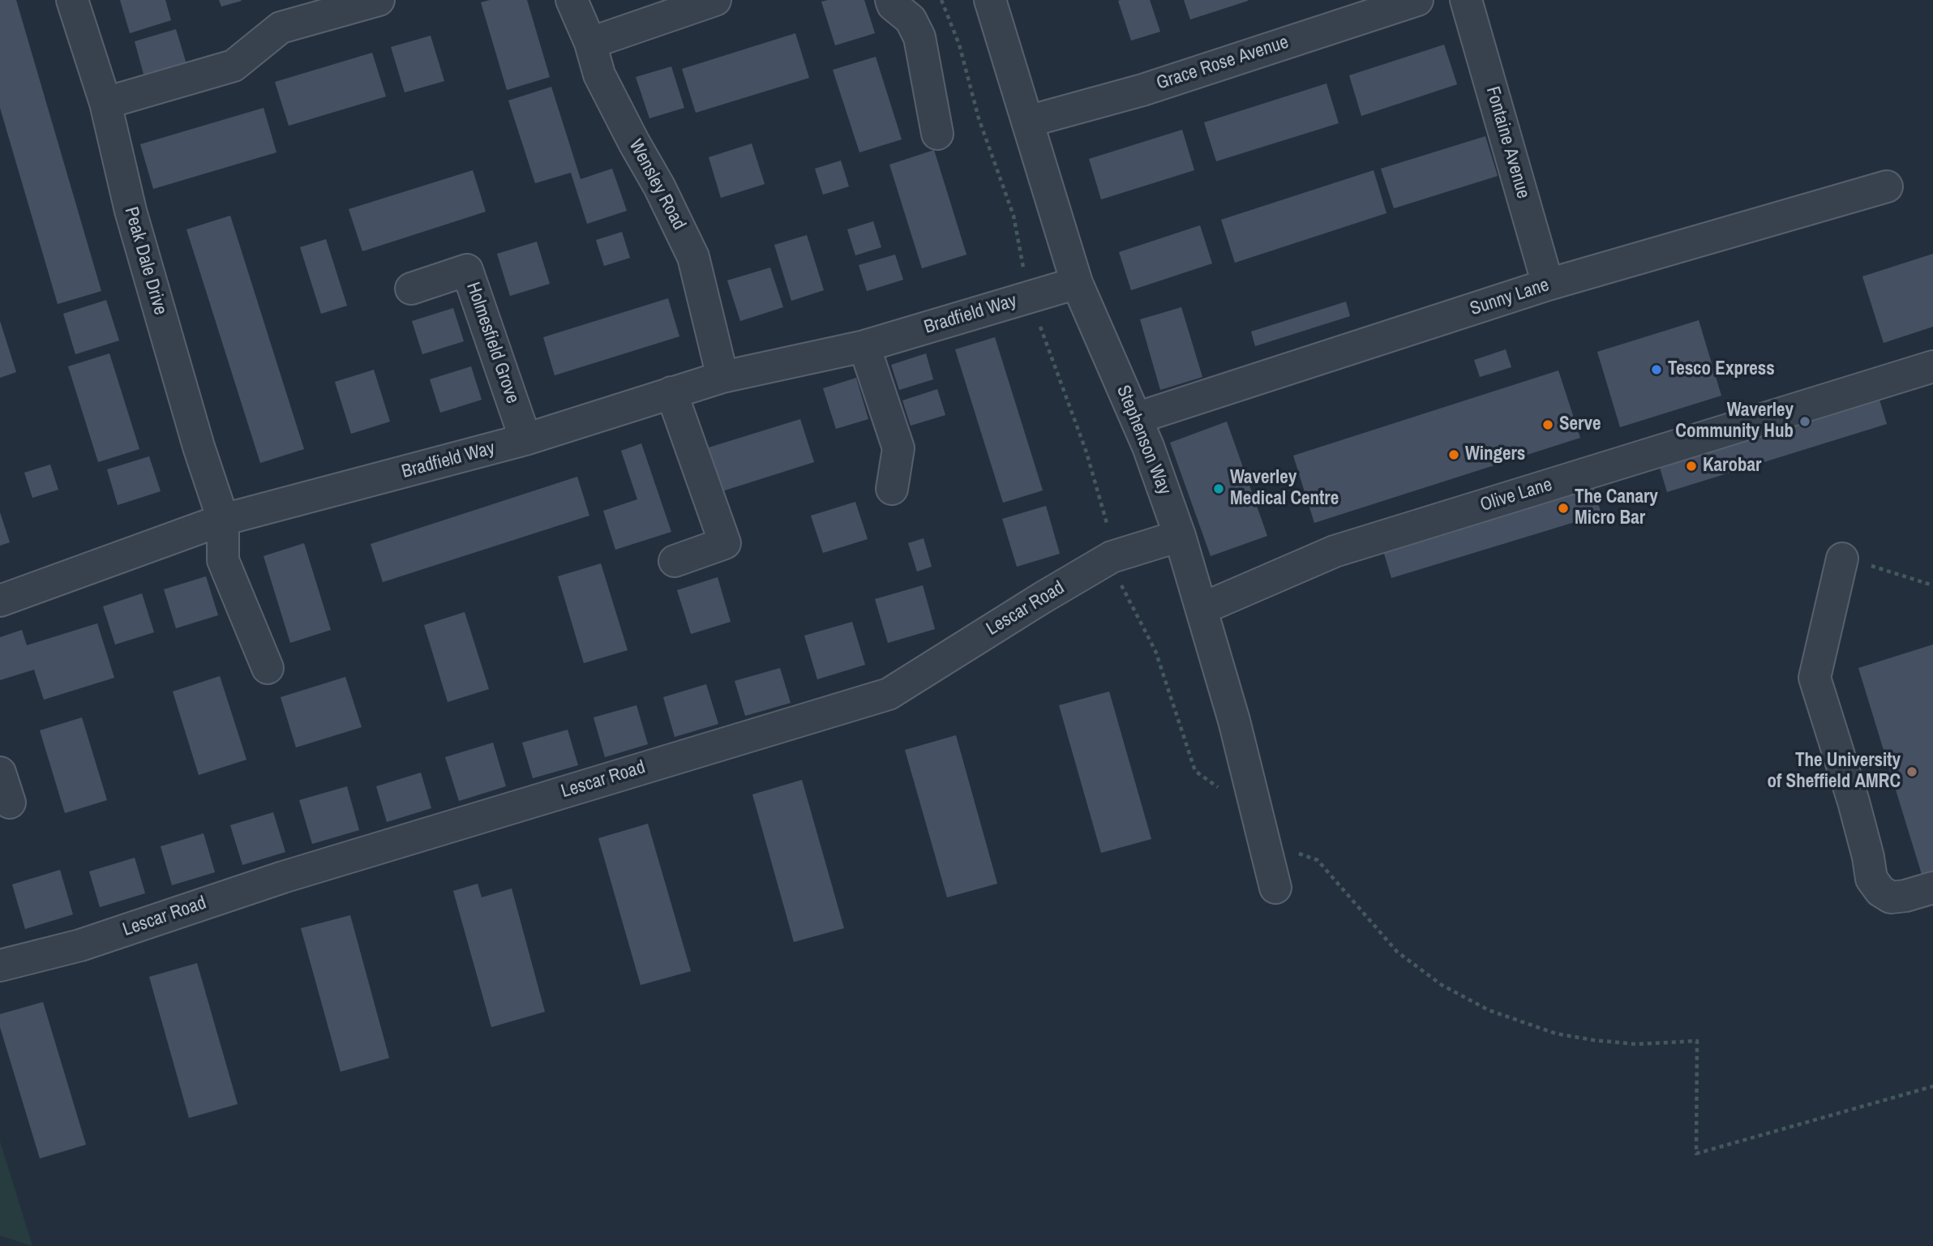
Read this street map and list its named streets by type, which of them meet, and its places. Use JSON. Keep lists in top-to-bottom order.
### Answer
{
  "streets": {
    "street": [
      "Grace Rose Avenue",
      "Fontaine Avenue",
      "Wensley Road",
      "Peak Dale Drive",
      "Sunny Lane",
      "Bradfield Way",
      "Holmesfield Grove",
      "Stephenson Way",
      "Olive Lane",
      "Lescar Road"
    ]
  },
  "crossings": [
    ["Grace Rose Avenue", "Stephenson Way"],
    ["Fontaine Avenue", "Sunny Lane"],
    ["Wensley Road", "Bradfield Way"],
    ["Peak Dale Drive", "Bradfield Way"],
    ["Sunny Lane", "Stephenson Way"],
    ["Bradfield Way", "Holmesfield Grove"],
    ["Bradfield Way", "Stephenson Way"],
    ["Stephenson Way", "Olive Lane"],
    ["Stephenson Way", "Lescar Road"]
  ],
  "places": [
    "Tesco Express",
    "Waverley Community Hub",
    "Serve",
    "Wingers",
    "Karobar",
    "Waverley Medical Centre",
    "The Canary Micro Bar",
    "The University of Sheffield AMRC"
  ]
}
